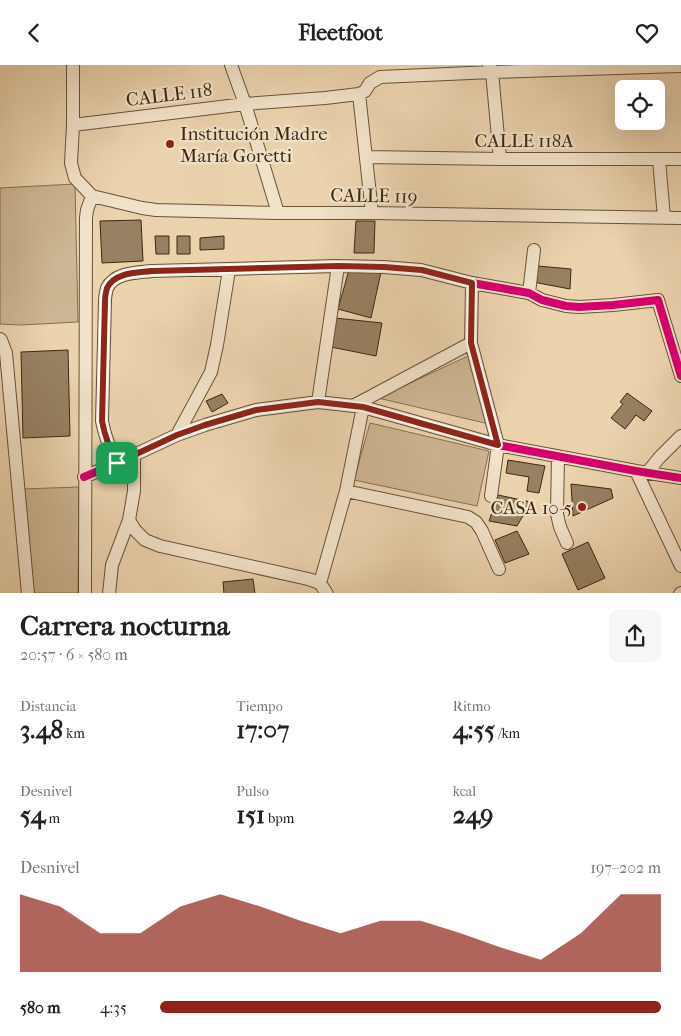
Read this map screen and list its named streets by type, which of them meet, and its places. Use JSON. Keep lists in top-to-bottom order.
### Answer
{
  "streets": {
    "street": ["CALLE 118", "CALLE 118A", "CALLE 119"]
  },
  "places": ["Institución Madre María Goretti", "CASA 10-5"],
  "page": {
    "header": "Fleetfoot",
    "heading": ["Carrera nocturna", "20:57 · 6 × 580 m"],
    "stats": [
      ["Distancia", "3.48 km"],
      ["Tiempo", "17:07"],
      ["Ritmo", "4:55 /km"],
      ["Desnivel", "54 m"],
      ["Pulso", "151 bpm"],
      ["kcal", "249"]
    ],
    "chart": ["Desnivel", "197–202 m"],
    "list": [
      {
        "name": "580 m",
        "note": "4:35"
      }
    ]
  }
}
